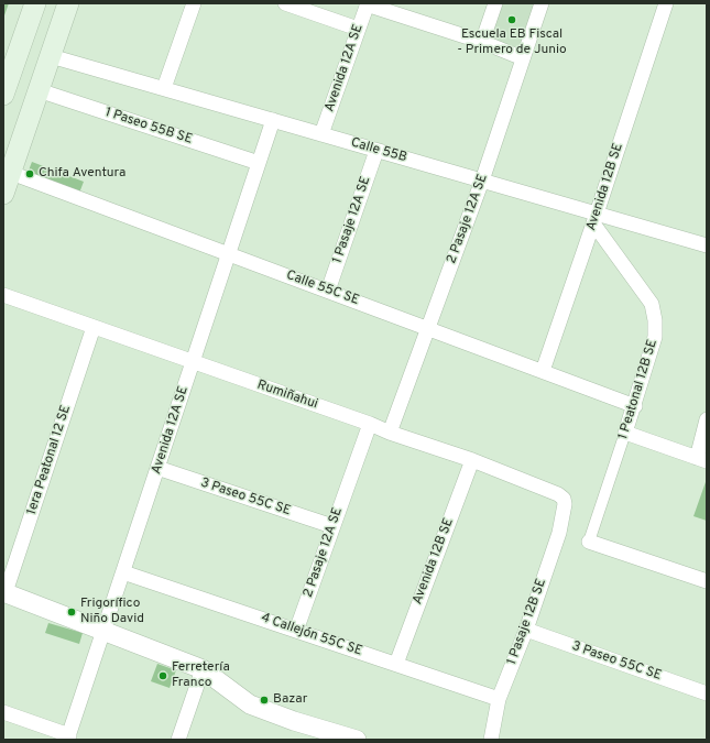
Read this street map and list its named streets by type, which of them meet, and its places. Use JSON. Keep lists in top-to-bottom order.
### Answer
{
  "streets": {
    "street": [
      "Avenida 12A SE",
      "1 Paseo 55B SE",
      "Calle 55B",
      "Avenida 12B SE",
      "2 Pasaje 12A SE",
      "1 Pasaje 12A SE",
      "Calle 55C SE",
      "1 Peatonal 12B SE",
      "Rumiñahui",
      "1era Peatonal 12 SE",
      "3 Paseo 55C SE",
      "1 Pasaje 12B SE",
      "4 Callejón 55C SE"
    ]
  },
  "crossings": [
    ["Avenida 12A SE", "1 Paseo 55B SE"],
    ["Avenida 12A SE", "Calle 55B"],
    ["Avenida 12A SE", "Calle 55C SE"],
    ["Avenida 12A SE", "Rumiñahui"],
    ["Avenida 12A SE", "3 Paseo 55C SE"],
    ["Avenida 12A SE", "4 Callejón 55C SE"],
    ["Calle 55B", "Avenida 12B SE"],
    ["Calle 55B", "2 Pasaje 12A SE"],
    ["Calle 55B", "1 Pasaje 12A SE"],
    ["Calle 55B", "1 Peatonal 12B SE"],
    ["Avenida 12B SE", "Calle 55C SE"],
    ["Avenida 12B SE", "1 Peatonal 12B SE"],
    ["Avenida 12B SE", "Rumiñahui"],
    ["Avenida 12B SE", "4 Callejón 55C SE"],
    ["2 Pasaje 12A SE", "Calle 55C SE"],
    ["2 Pasaje 12A SE", "Rumiñahui"],
    ["2 Pasaje 12A SE", "3 Paseo 55C SE"],
    ["2 Pasaje 12A SE", "4 Callejón 55C SE"],
    ["1 Pasaje 12A SE", "Calle 55C SE"],
    ["Calle 55C SE", "1 Peatonal 12B SE"],
    ["Rumiñahui", "1era Peatonal 12 SE"],
    ["Rumiñahui", "1 Pasaje 12B SE"],
    ["3 Paseo 55C SE", "1 Pasaje 12B SE"],
    ["1 Pasaje 12B SE", "4 Callejón 55C SE"]
  ],
  "places": [
    "Escuela EB Fiscal - Primero de Junio",
    "Chifa Aventura",
    "Frigorífico Niño David",
    "Ferretería Franco",
    "Bazar"
  ]
}
